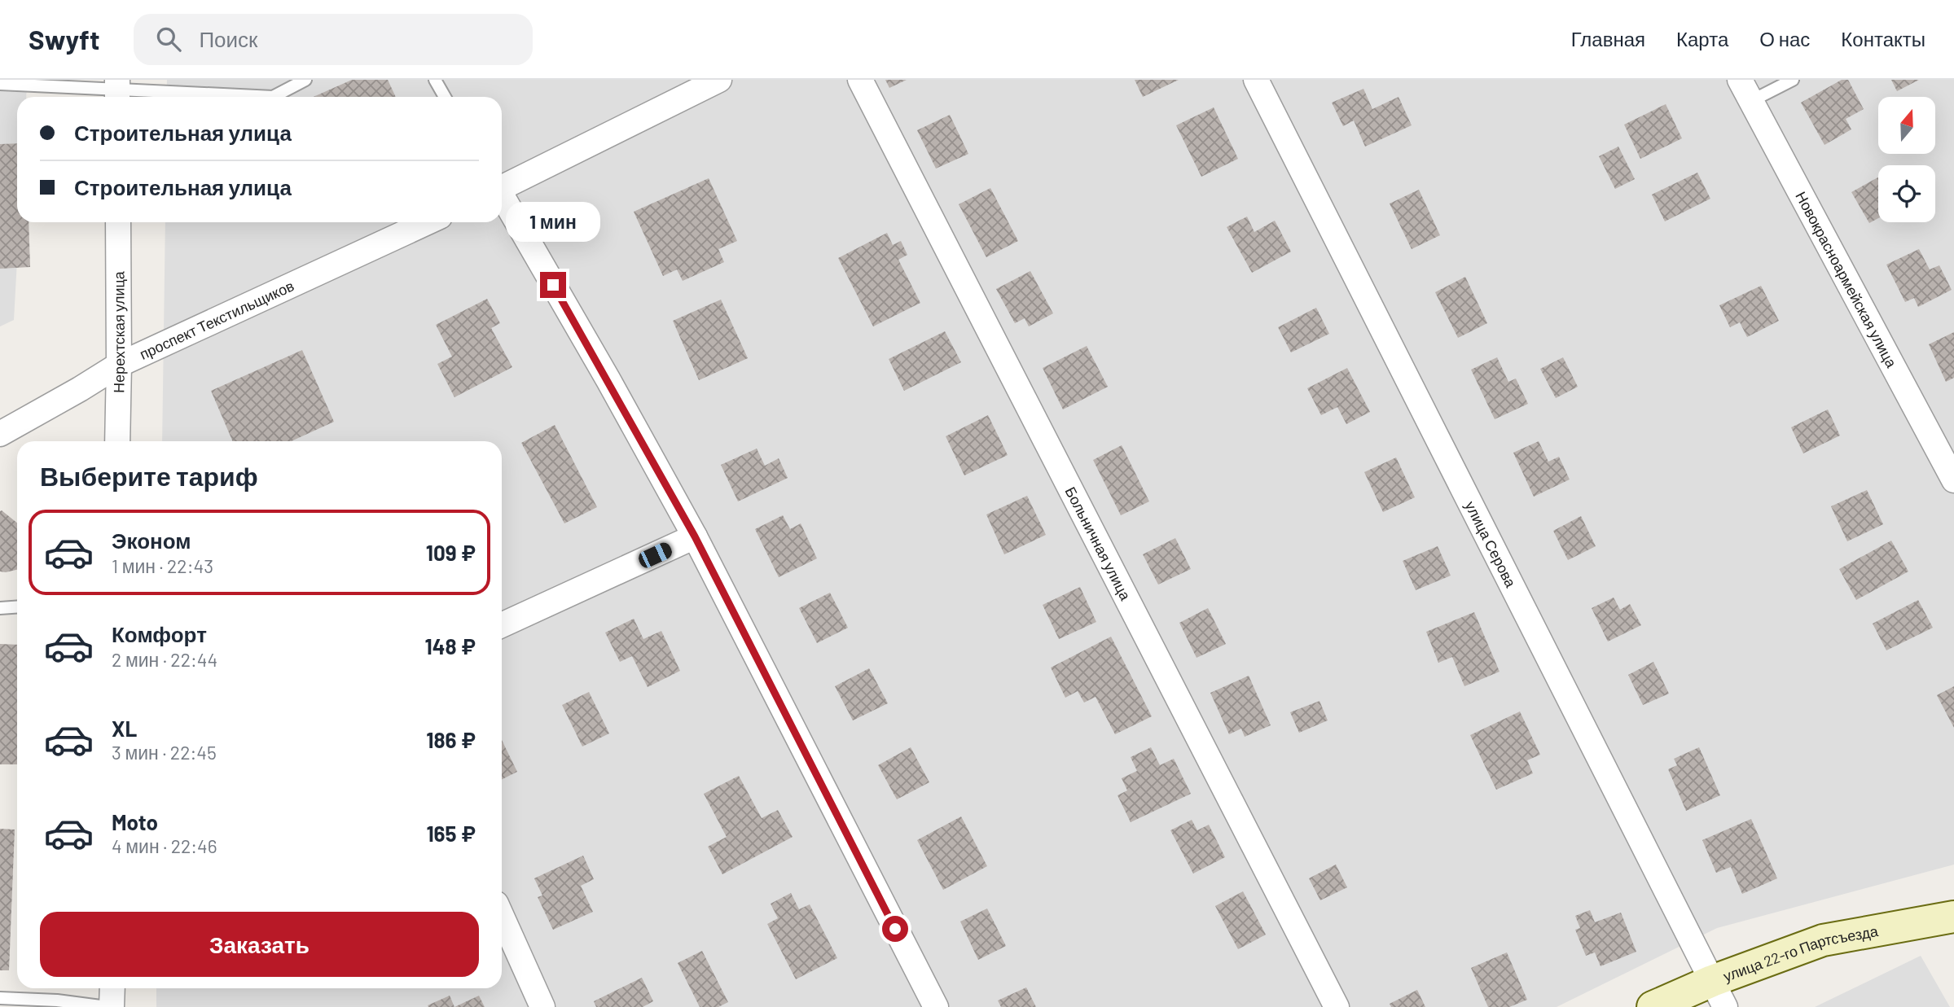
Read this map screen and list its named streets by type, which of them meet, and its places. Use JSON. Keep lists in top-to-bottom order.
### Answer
{
  "streets": {
    "street": [
      "Новокрасноармейская улица",
      "проспект Текстильщиков",
      "Нерехтская улица",
      "улица Серова",
      "Больничная улица",
      "улица 22-го Партсъезда"
    ]
  },
  "crossings": [
    ["проспект Текстильщиков", "Нерехтская улица"],
    ["улица Серова", "улица 22-го Партсъезда"]
  ],
  "north": "top",
  "page": {
    "header": "Swyft",
    "search": "Поиск",
    "nav": [
      "Главная",
      "Карта",
      "О нас",
      "Контакты"
    ],
    "banner": ["Строительная улица", "Строительная улица"],
    "bubble": "1 мин",
    "heading": "Выберите тариф",
    "list": [
      {
        "name": "Эконом",
        "note": "1 мин · 22:43",
        "value": "109 ₽"
      },
      {
        "name": "Комфорт",
        "note": "2 мин · 22:44",
        "value": "148 ₽"
      },
      {
        "name": "XL",
        "note": "3 мин · 22:45",
        "value": "186 ₽"
      },
      {
        "name": "Moto",
        "note": "4 мин · 22:46",
        "value": "165 ₽"
      }
    ],
    "buttons": "Заказать"
  }
}
